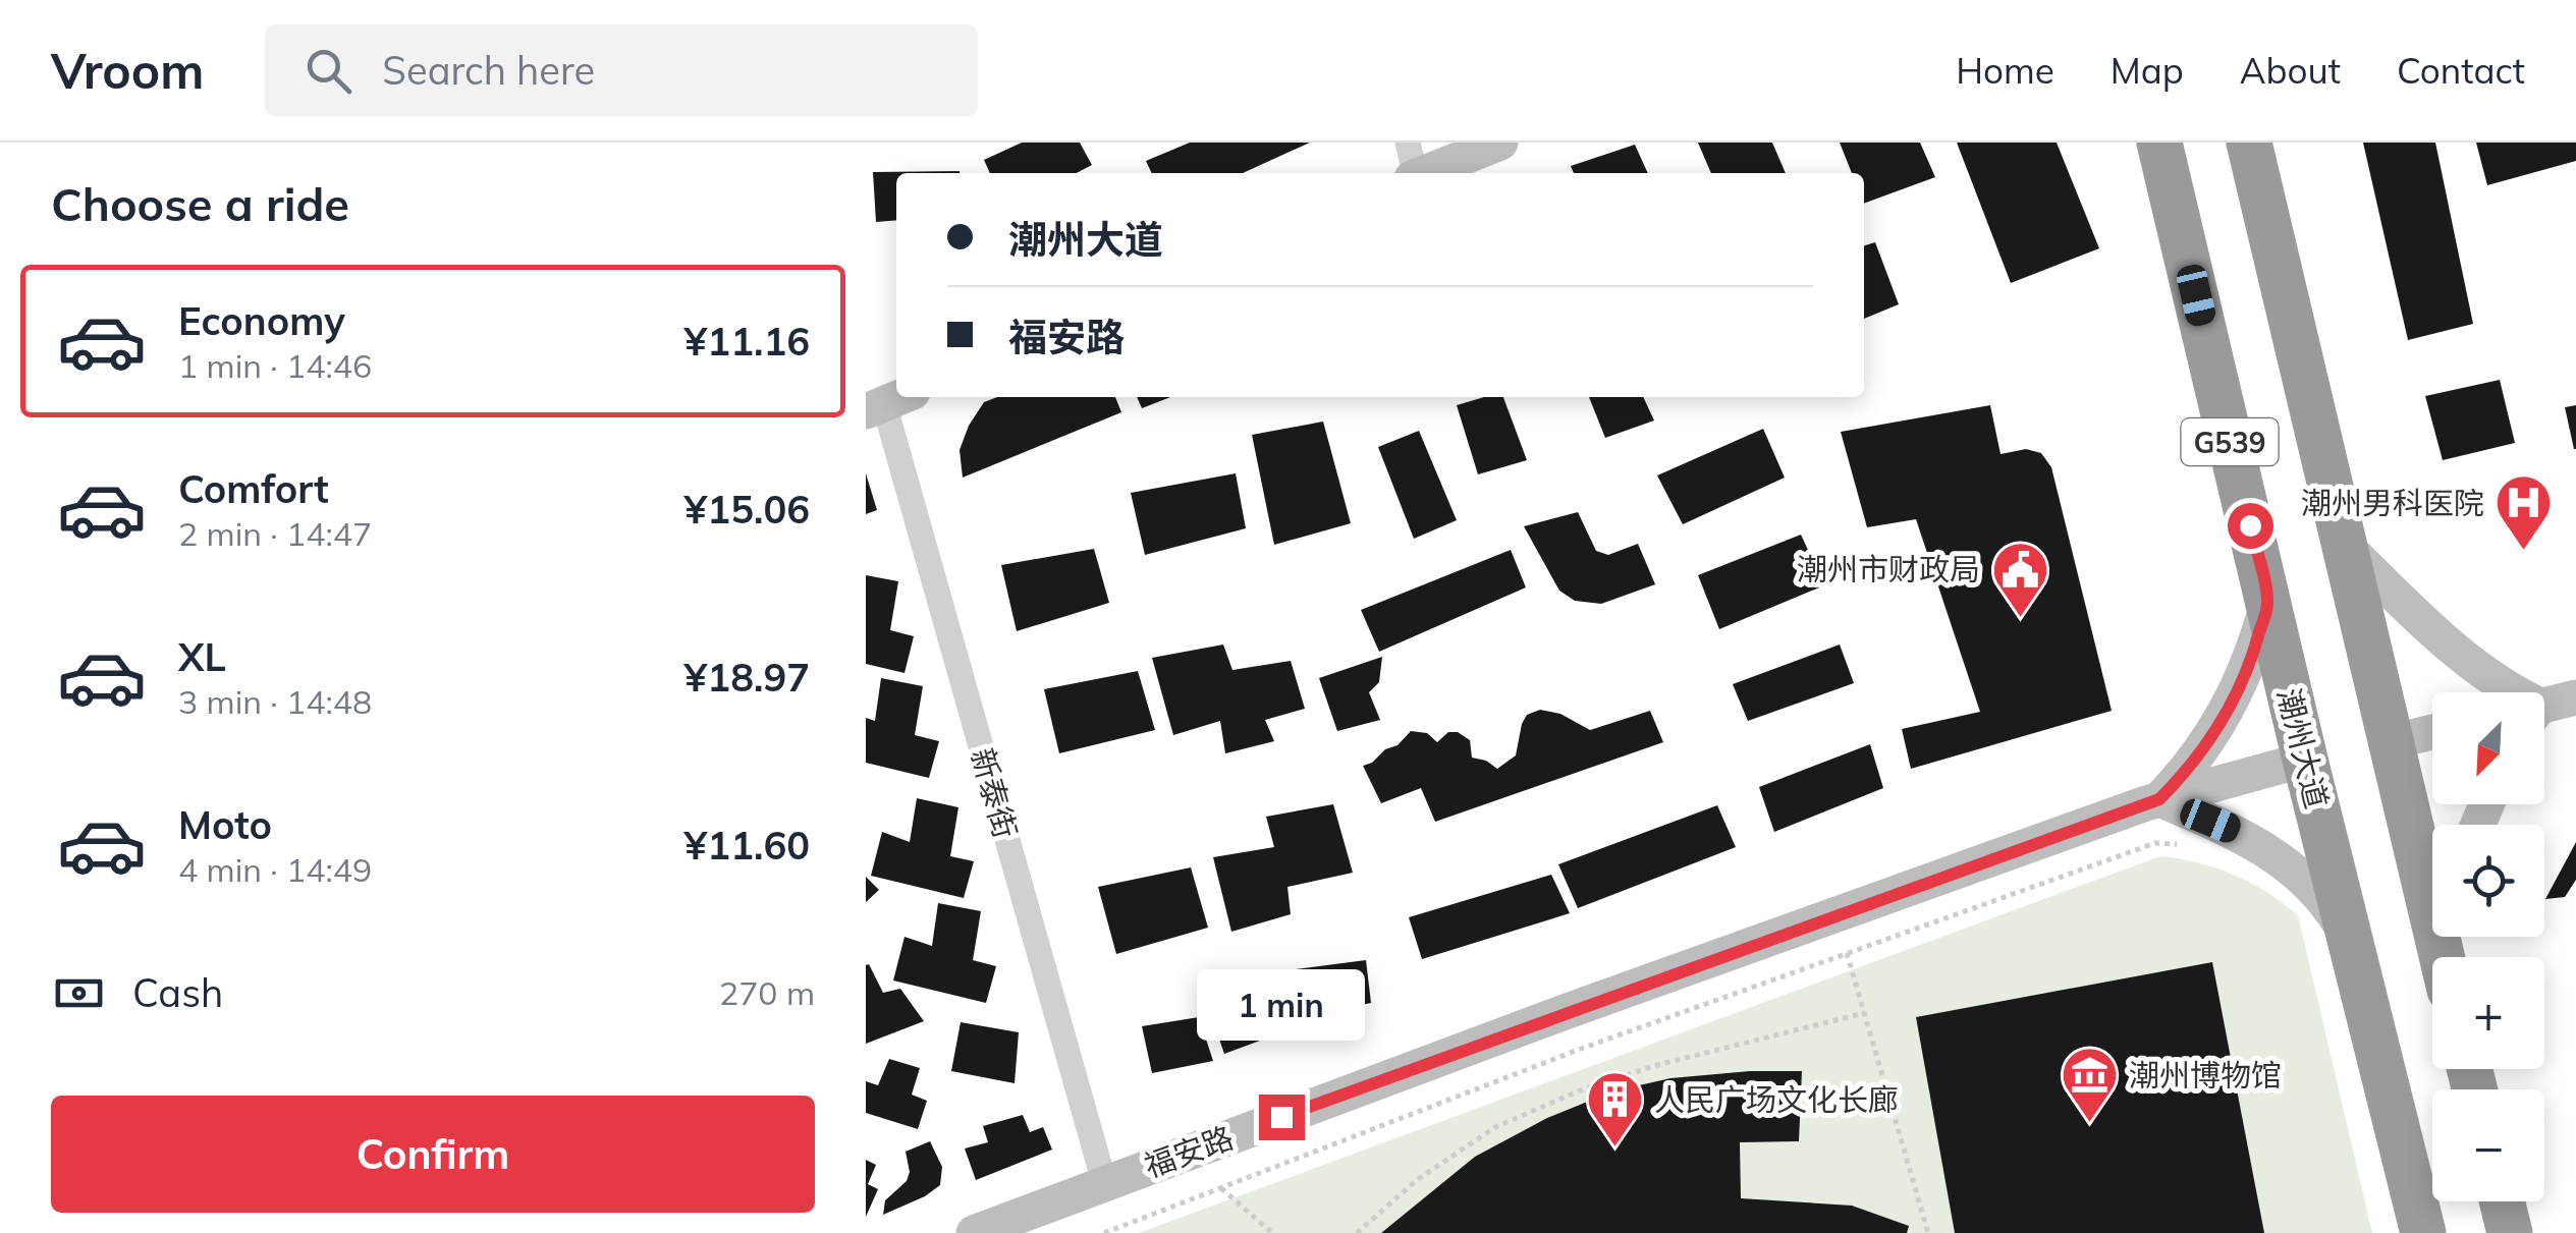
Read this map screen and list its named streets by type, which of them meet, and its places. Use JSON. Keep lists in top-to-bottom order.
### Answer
{
  "streets": {
    "highway": ["G539", "潮州大道"],
    "street": ["新泰街", "福安路"]
  },
  "crossings": [
    ["潮州大道", "福安路"],
    ["新泰街", "福安路"]
  ],
  "places": {
    "hospital": ["潮州男科医院"],
    "public building": ["潮州市财政局"],
    "museum": ["潮州博物馆"],
    "building": ["人民广场文化长廊"]
  },
  "north": "bottom left",
  "page": {
    "header": "Vroom",
    "search": "Search here",
    "nav": [
      "Home",
      "Map",
      "About",
      "Contact"
    ],
    "heading": "Choose a ride",
    "banner": ["潮州大道", "福安路"],
    "list": [
      {
        "name": "Economy",
        "note": "1 min · 14:46",
        "value": "¥11.16"
      },
      {
        "name": "Comfort",
        "note": "2 min · 14:47",
        "value": "¥15.06"
      },
      {
        "name": "XL",
        "note": "3 min · 14:48",
        "value": "¥18.97"
      },
      {
        "name": "Moto",
        "note": "4 min · 14:49",
        "value": "¥11.60"
      }
    ],
    "map_buttons": ["+", "−"],
    "pay": ["Cash", "270 m"],
    "bubble": "1 min",
    "buttons": "Confirm"
  }
}
